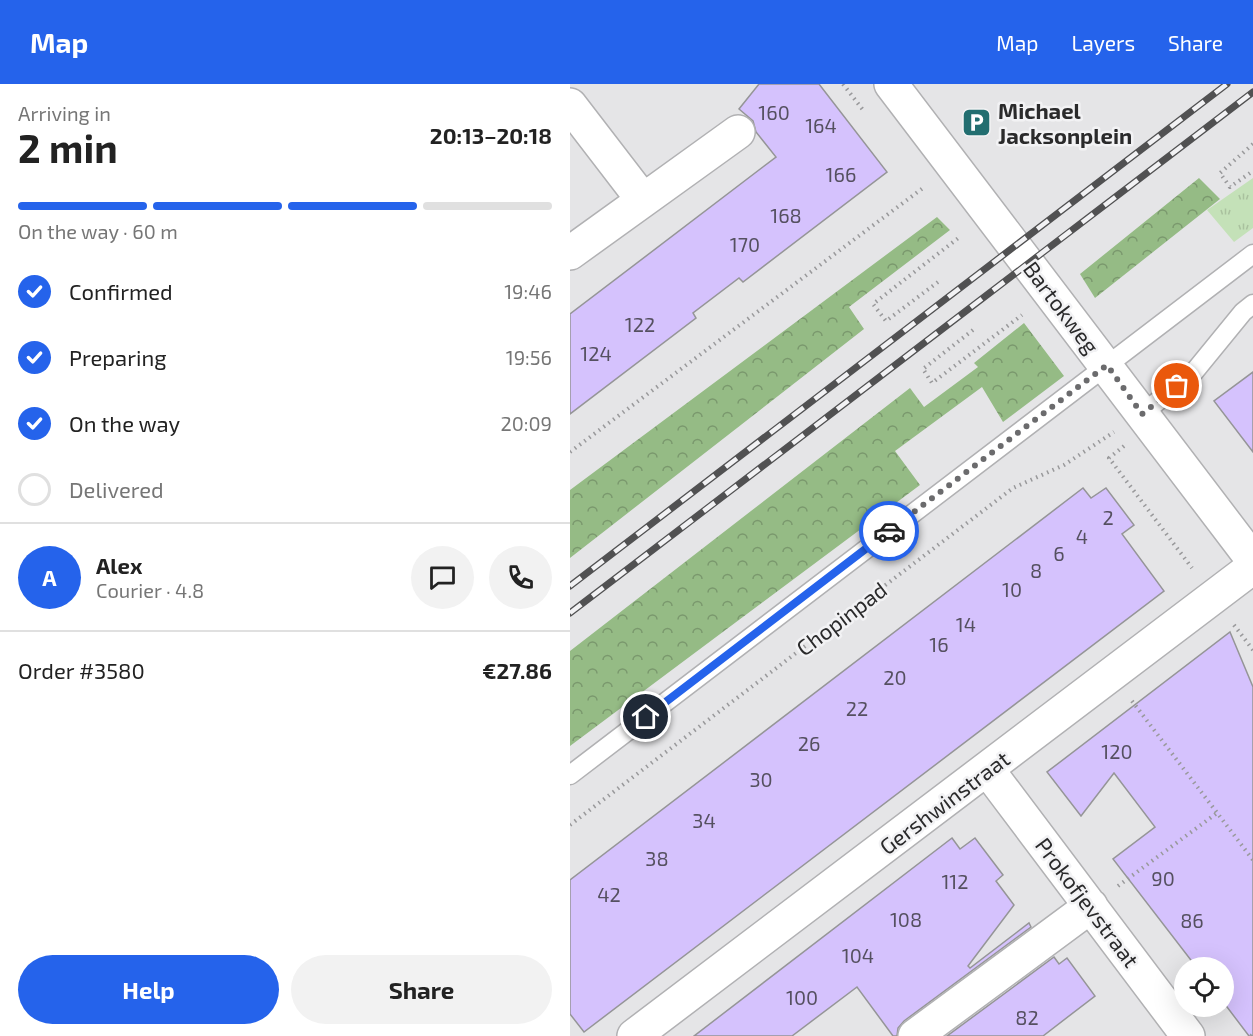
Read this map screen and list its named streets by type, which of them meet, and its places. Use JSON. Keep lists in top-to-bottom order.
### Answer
{
  "streets": {
    "street": ["Bartokweg", "Gershwinstraat", "Prokofjevstraat"],
    "path": ["Chopinpad"]
  },
  "crossings": [
    ["Bartokweg", "Chopinpad"],
    ["Gershwinstraat", "Prokofjevstraat"]
  ],
  "places": {
    "parking": ["Michael Jacksonplein"]
  },
  "house_numbers": [
    "160",
    "164",
    "166",
    "168",
    "170",
    "122",
    "124",
    "2",
    "4",
    "6",
    "8",
    "10",
    "14",
    "16",
    "20",
    "22",
    "26",
    "120",
    "30",
    "34",
    "38",
    "90",
    "112",
    "42",
    "108",
    "86",
    "104",
    "100",
    "82"
  ],
  "page": {
    "header": "Map",
    "nav": ["Map", "Layers", "Share"],
    "heading": ["2 min", "Arriving in", "20:13–20:18"],
    "panel": [
      "Alex",
      "Courier · 4.8",
      "Order #3580",
      "€27.86"
    ],
    "bar": "On the way · 60 m",
    "list": [
      ["Confirmed", "19:46"],
      ["Preparing", "19:56"],
      ["On the way", "20:09"],
      "Delivered"
    ],
    "round": "A",
    "buttons": ["Help", "Share"]
  }
}
